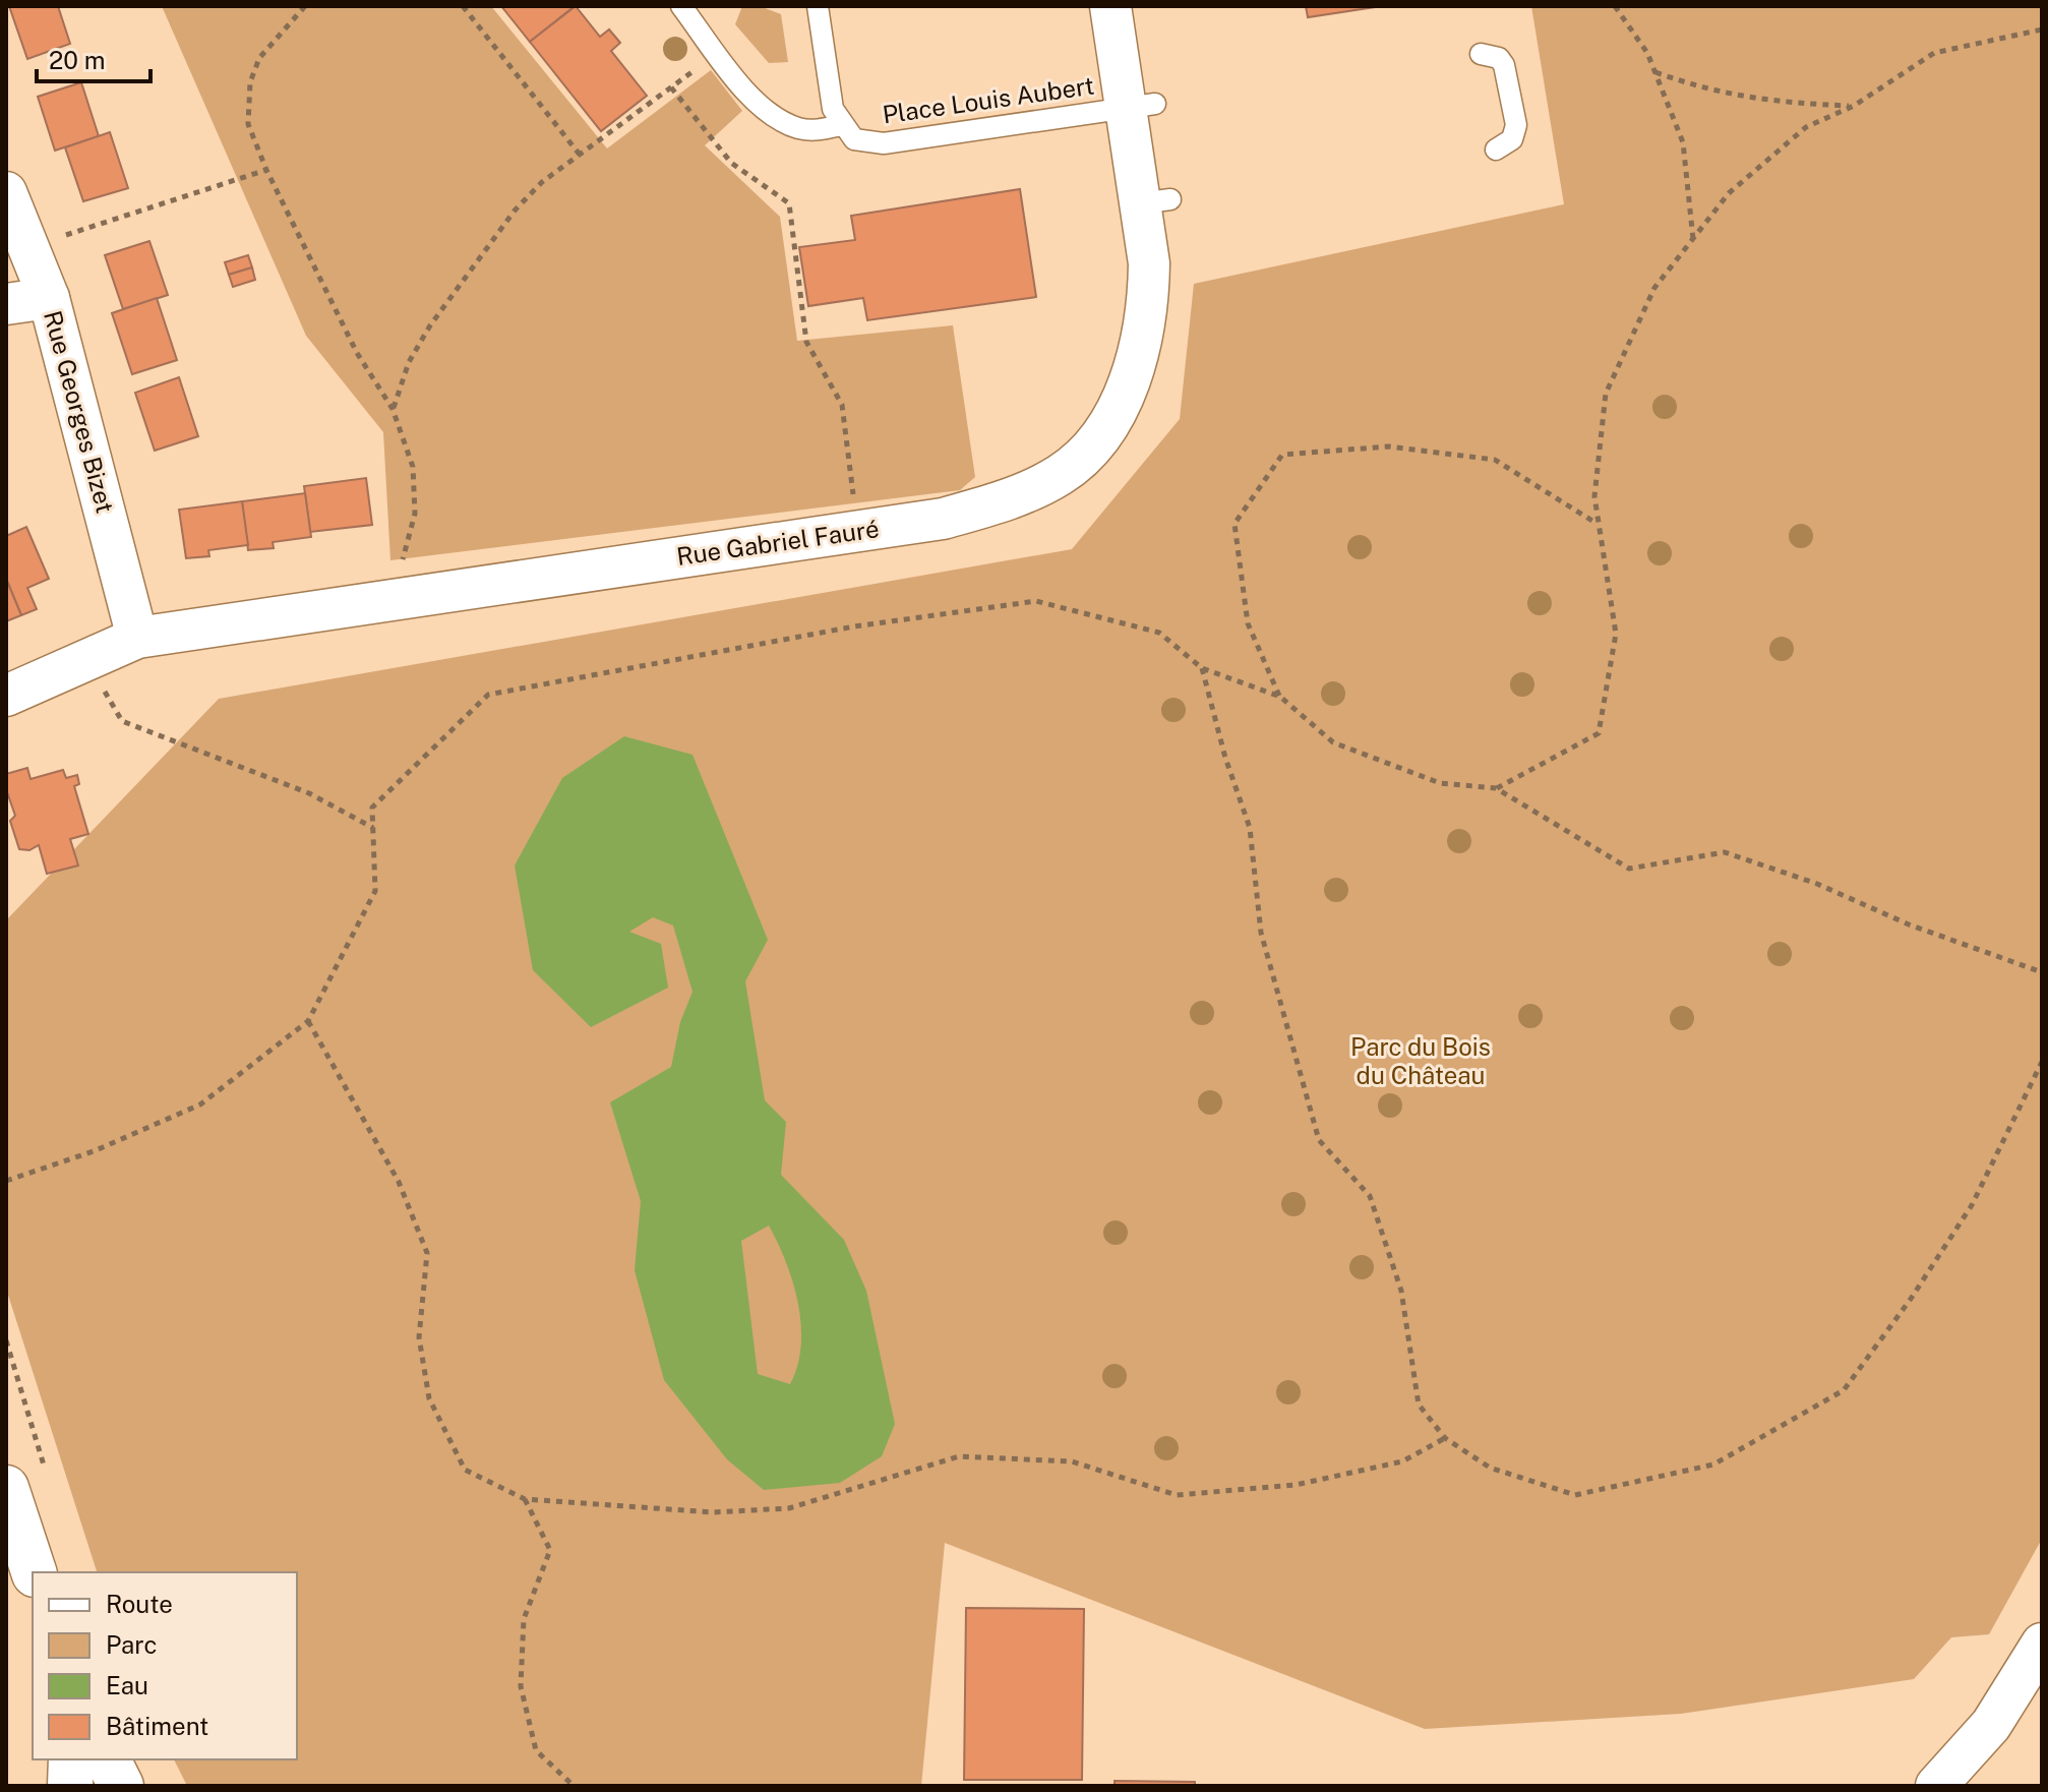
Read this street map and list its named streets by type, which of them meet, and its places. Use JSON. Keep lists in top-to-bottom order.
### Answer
{
  "streets": {
    "street": ["Rue Georges Bizet", "Rue Gabriel Fauré"],
    "lane": ["Place Louis Aubert"]
  },
  "crossings": [
    ["Place Louis Aubert", "Rue Gabriel Fauré"],
    ["Rue Georges Bizet", "Rue Gabriel Fauré"]
  ],
  "parks": ["Parc du Bois du Château"],
  "legend": [
    "Route",
    "Parc",
    "Eau",
    "Bâtiment"
  ],
  "scale_bar": "20 m"
}
